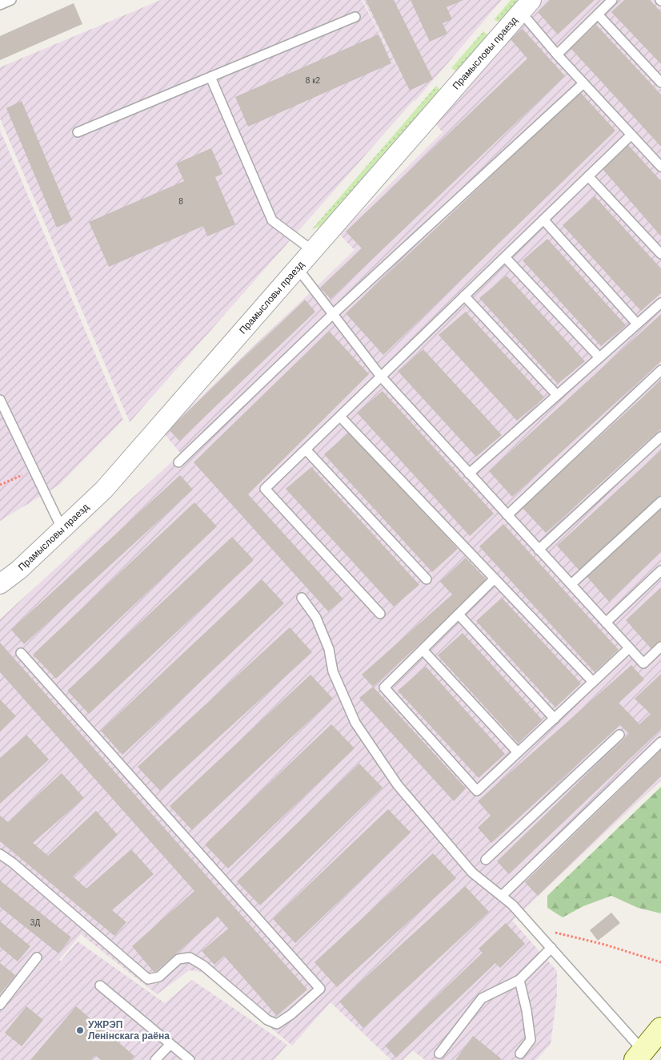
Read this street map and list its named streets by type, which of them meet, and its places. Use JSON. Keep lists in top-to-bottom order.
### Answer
{
  "streets": {
    "street": ["Прамысловы праезд"]
  },
  "places": ["УЖРЭП Ленінскага раёна"],
  "house_numbers": ["8 к2", "8", "3Д"]
}
